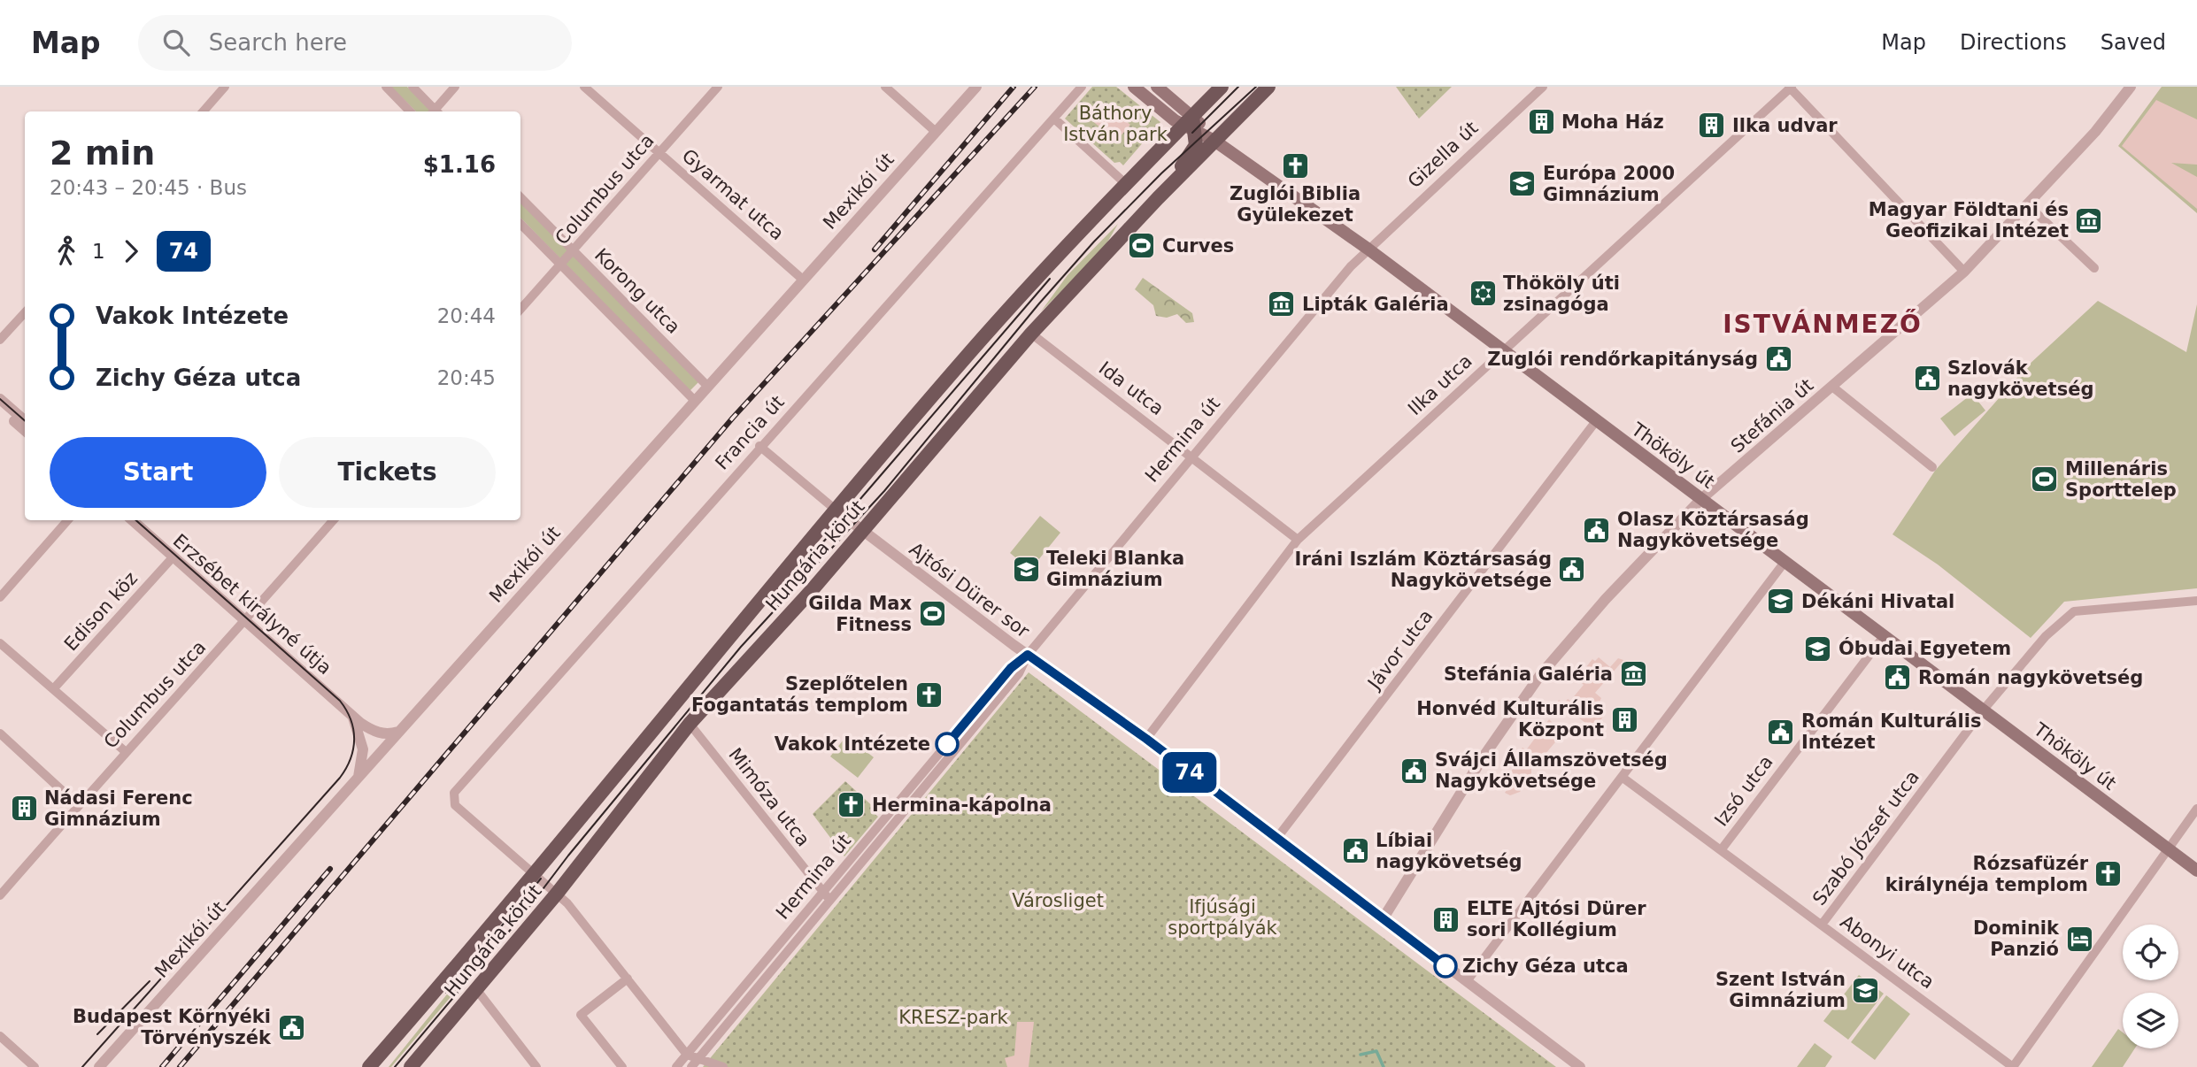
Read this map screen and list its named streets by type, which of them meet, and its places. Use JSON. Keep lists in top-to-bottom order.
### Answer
{
  "streets": {
    "main road": ["Thököly út", "Hungária körút"],
    "street": [
      "Gizella út",
      "Columbus utca",
      "Mexikói út",
      "Gyarmat utca",
      "Korong utca",
      "Ilka utca",
      "Ida utca",
      "Stefánia út",
      "Francia út",
      "Hermina út",
      "Ajtósi Dürer sor",
      "Erzsébet királyné útja",
      "Edison köz",
      "Jávor utca",
      "Izsó utca",
      "Mimóza utca",
      "Szabó József utca",
      "Abonyi utca"
    ]
  },
  "crossings": [
    ["Gizella út", "Hermina út"],
    ["Gizella út", "Thököly út"],
    ["Columbus utca", "Gyarmat utca"],
    ["Columbus utca", "Korong utca"],
    ["Columbus utca", "Erzsébet királyné útja"],
    ["Mexikói út", "Gyarmat utca"],
    ["Mexikói út", "Korong utca"],
    ["Mexikói út", "Erzsébet királyné útja"],
    ["Ilka utca", "Ida utca"],
    ["Ilka utca", "Thököly út"],
    ["Ilka utca", "Ajtósi Dürer sor"],
    ["Ida utca", "Hermina út"],
    ["Ida utca", "Hungária körút"],
    ["Stefánia út", "Thököly út"],
    ["Stefánia út", "Ajtósi Dürer sor"],
    ["Francia út", "Hungária körút"],
    ["Francia út", "Ajtósi Dürer sor"],
    ["Hermina út", "Thököly út"],
    ["Hermina út", "Ajtósi Dürer sor"],
    ["Hermina út", "Mimóza utca"],
    ["Thököly út", "Hungária körút"],
    ["Thököly út", "Jávor utca"],
    ["Thököly út", "Izsó utca"],
    ["Thököly út", "Szabó József utca"],
    ["Hungária körút", "Ajtósi Dürer sor"],
    ["Hungária körút", "Mimóza utca"],
    ["Ajtósi Dürer sor", "Jávor utca"],
    ["Erzsébet királyné útja", "Edison köz"],
    ["Izsó utca", "Abonyi utca"],
    ["Szabó József utca", "Abonyi utca"]
  ],
  "districts": ["ISTVÁNMEZŐ"],
  "parks": [
    "Báthory István park",
    "Városliget",
    "Ifjúsági sportpályák",
    "KRESZ-park"
  ],
  "places": {
    "building": [
      "Moha Ház",
      "Ilka udvar",
      "Honvéd Kulturális Központ",
      "Nádasi Ferenc Gimnázium",
      "ELTE Ajtósi Dürer sori Kollégium"
    ],
    "church": [
      "Zuglói Biblia Gyülekezet",
      "Szeplőtelen Fogantatás templom",
      "Hermina-kápolna",
      "Rózsafüzér királynéja templom"
    ],
    "school or university": [
      "Európa 2000 Gimnázium",
      "Teleki Blanka Gimnázium",
      "Dékáni Hivatal",
      "Óbudai Egyetem",
      "Szent István Gimnázium"
    ],
    "museum": ["Magyar Földtani és Geofizikai Intézet", "Lipták Galéria", "Stefánia Galéria"],
    "sports": ["Curves", "Millenáris Sporttelep", "Gilda Max Fitness"],
    "synagogue": ["Thököly úti zsinagóga"],
    "public building": [
      "Zuglói rendőrkapitányság",
      "Szlovák nagykövetség",
      "Olasz Köztársaság Nagykövetsége",
      "Iráni Iszlám Köztársaság Nagykövetsége",
      "Román nagykövetség",
      "Román Kulturális Intézet",
      "Svájci Államszövetség Nagykövetsége",
      "Líbiai nagykövetség",
      "Budapest Környéki Törvényszék"
    ],
    "other": ["Vakok Intézete", "Zichy Géza utca"],
    "hotel": ["Dominik Panzió"]
  },
  "lines": ["bus line 74"],
  "page": {
    "header": "Map",
    "search": "Search here",
    "nav": ["Map", "Directions", "Saved"],
    "on_map": "74",
    "heading": ["2 min", "20:43 – 20:45 · Bus", "$1.16"],
    "legs": ["1", "74"],
    "list": [
      {
        "name": "Vakok Intézete",
        "value": "20:44"
      },
      {
        "name": "Zichy Géza utca",
        "value": "20:45"
      }
    ],
    "buttons": ["Start", "Tickets"]
  }
}
